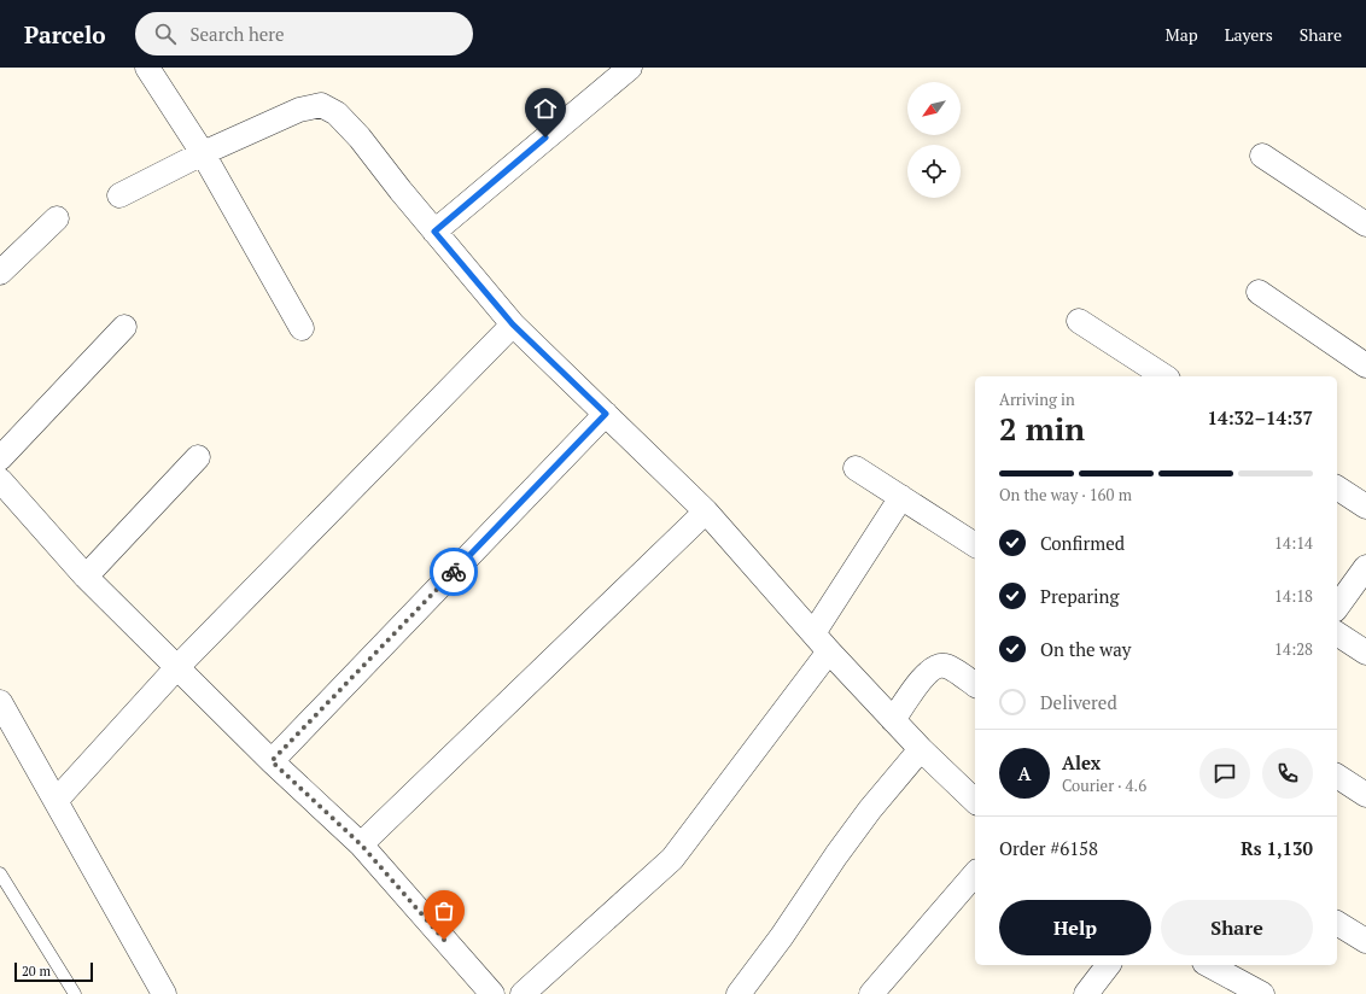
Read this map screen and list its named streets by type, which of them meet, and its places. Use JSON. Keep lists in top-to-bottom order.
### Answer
{
  "scale_bar": "20 m",
  "north": "bottom left",
  "page": {
    "header": "Parcelo",
    "search": "Search here",
    "nav": ["Map", "Layers", "Share"],
    "heading": ["2 min", "Arriving in", "14:32–14:37"],
    "panel": [
      "Alex",
      "Courier · 4.6",
      "Order #6158",
      "Rs 1,130"
    ],
    "bar": "On the way · 160 m",
    "list": [
      ["Confirmed", "14:14"],
      ["Preparing", "14:18"],
      ["On the way", "14:28"],
      "Delivered"
    ],
    "round": "A",
    "buttons": ["Help", "Share"],
    "scale": "20 m"
  }
}
